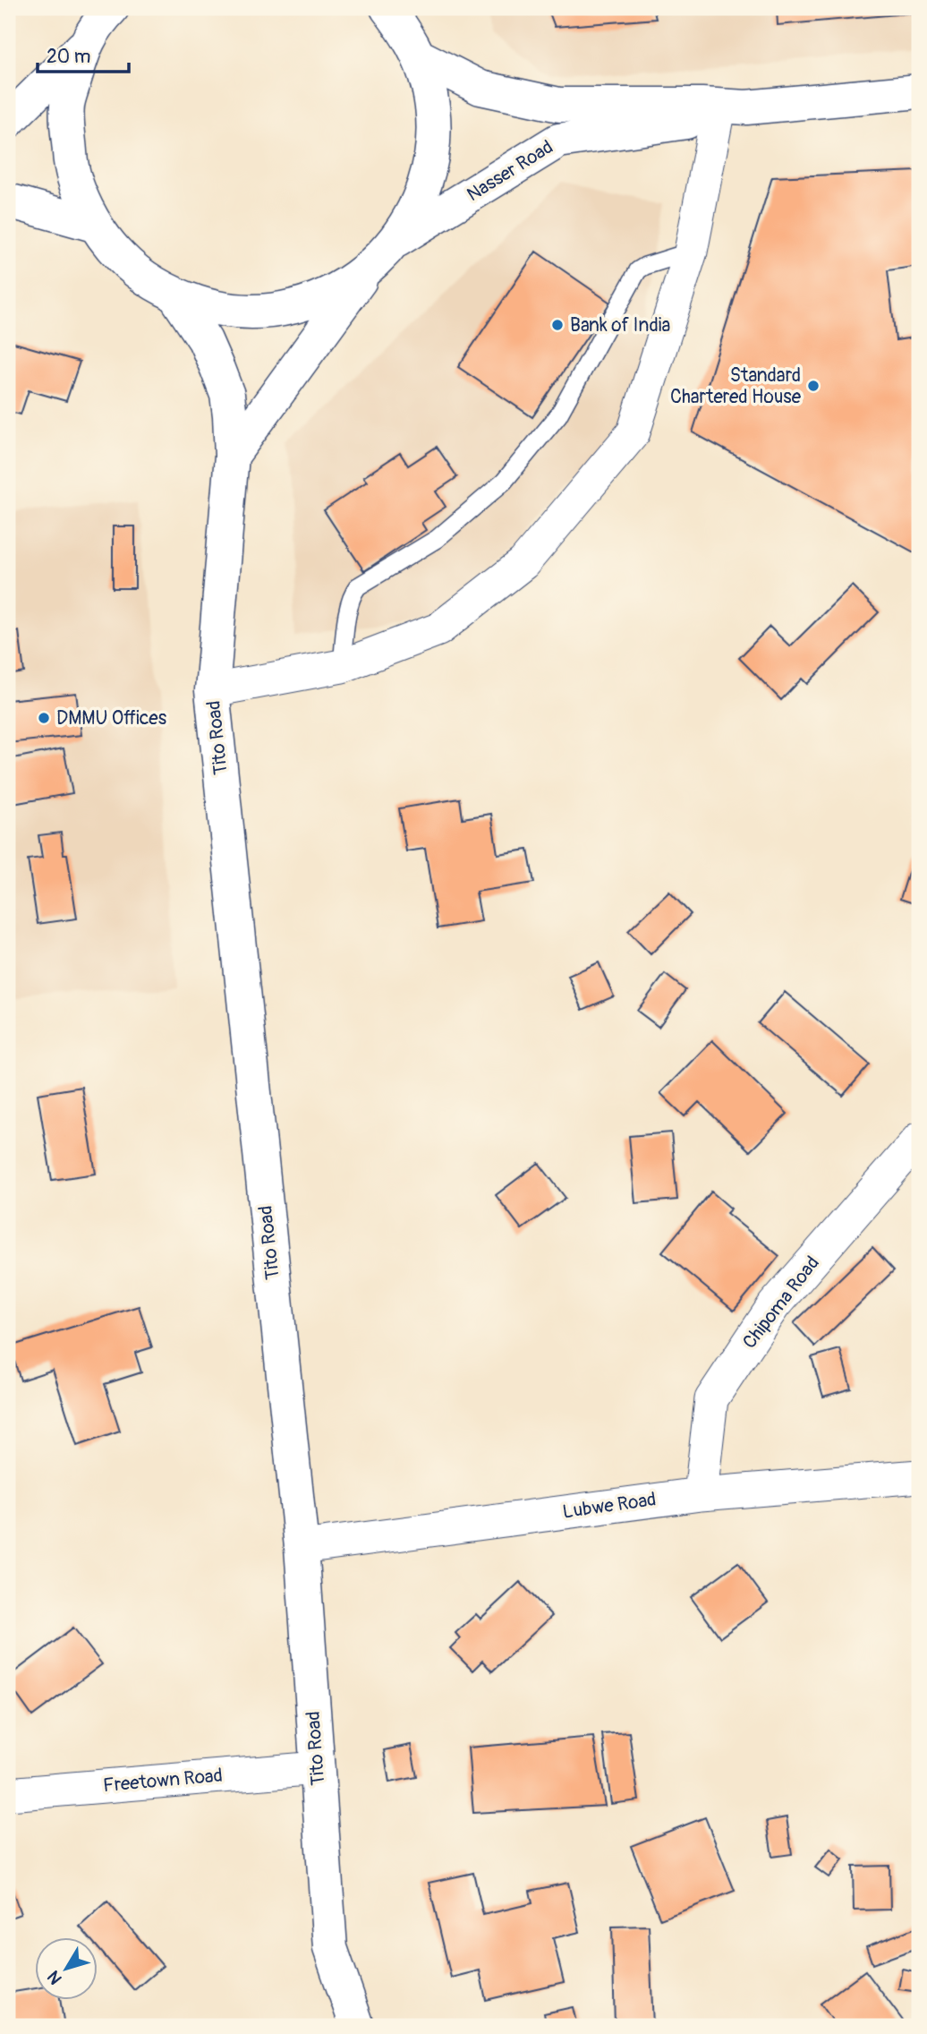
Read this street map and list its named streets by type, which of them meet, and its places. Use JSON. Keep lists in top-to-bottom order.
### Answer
{
  "streets": {
    "main road": ["Nasser Road", "Tito Road"],
    "street": ["Chipoma Road", "Lubwe Road", "Freetown Road"]
  },
  "crossings": [
    ["Tito Road", "Lubwe Road"],
    ["Tito Road", "Freetown Road"],
    ["Chipoma Road", "Lubwe Road"]
  ],
  "places": ["Bank of India", "Standard Chartered House", "DMMU Offices"],
  "scale_bar": "20 m",
  "north": "bottom left"
}
